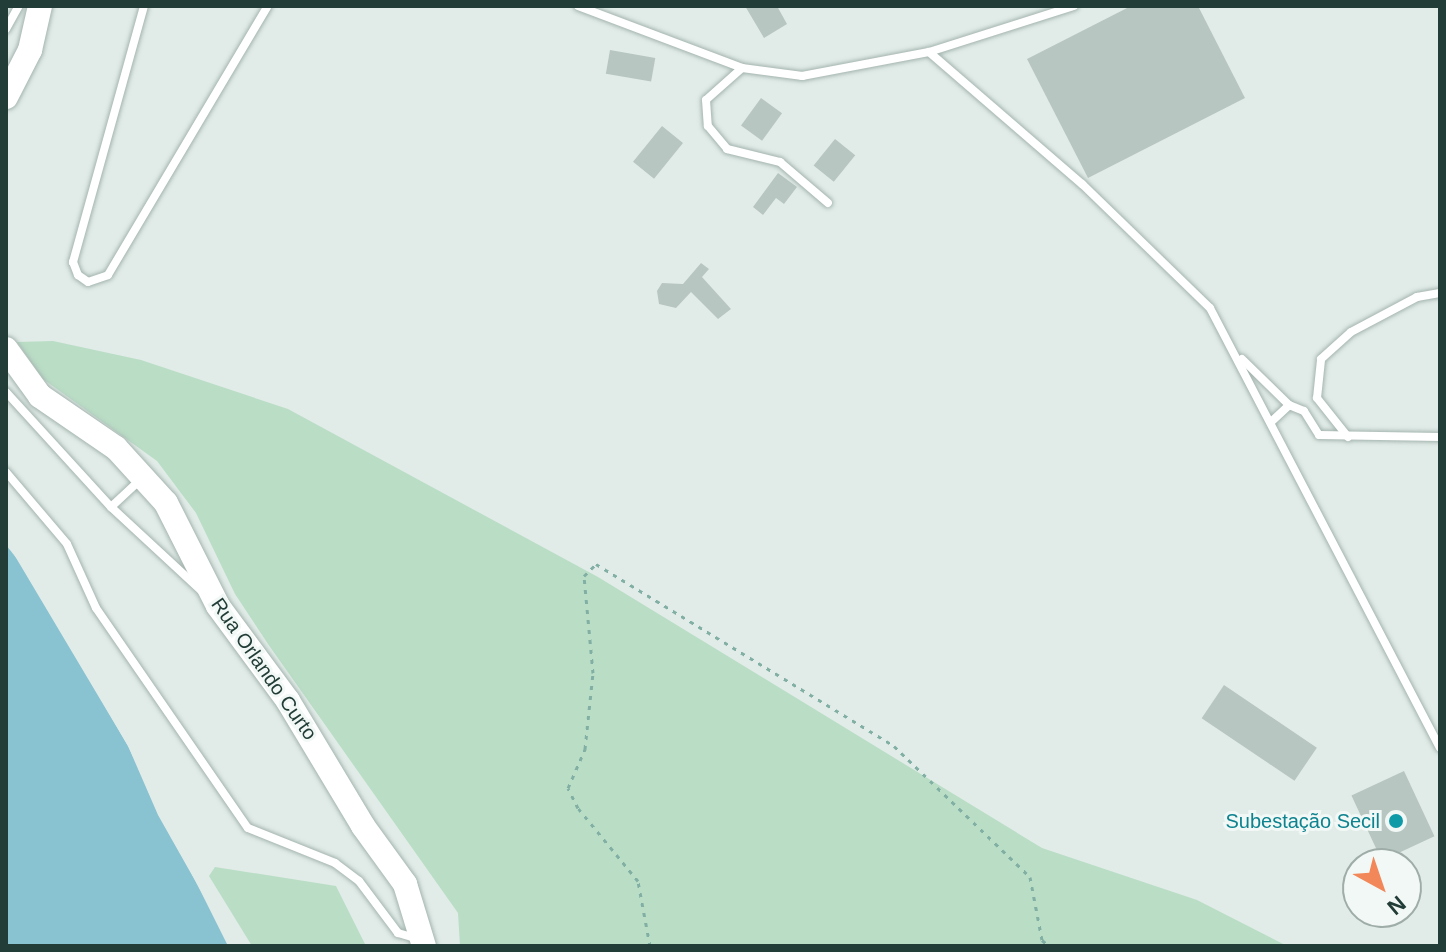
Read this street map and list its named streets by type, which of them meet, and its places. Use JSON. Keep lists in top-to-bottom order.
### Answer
{
  "streets": {
    "main road": ["Rua Orlando Curto"]
  },
  "places": ["Subestação Secil"],
  "north": "bottom right"
}
